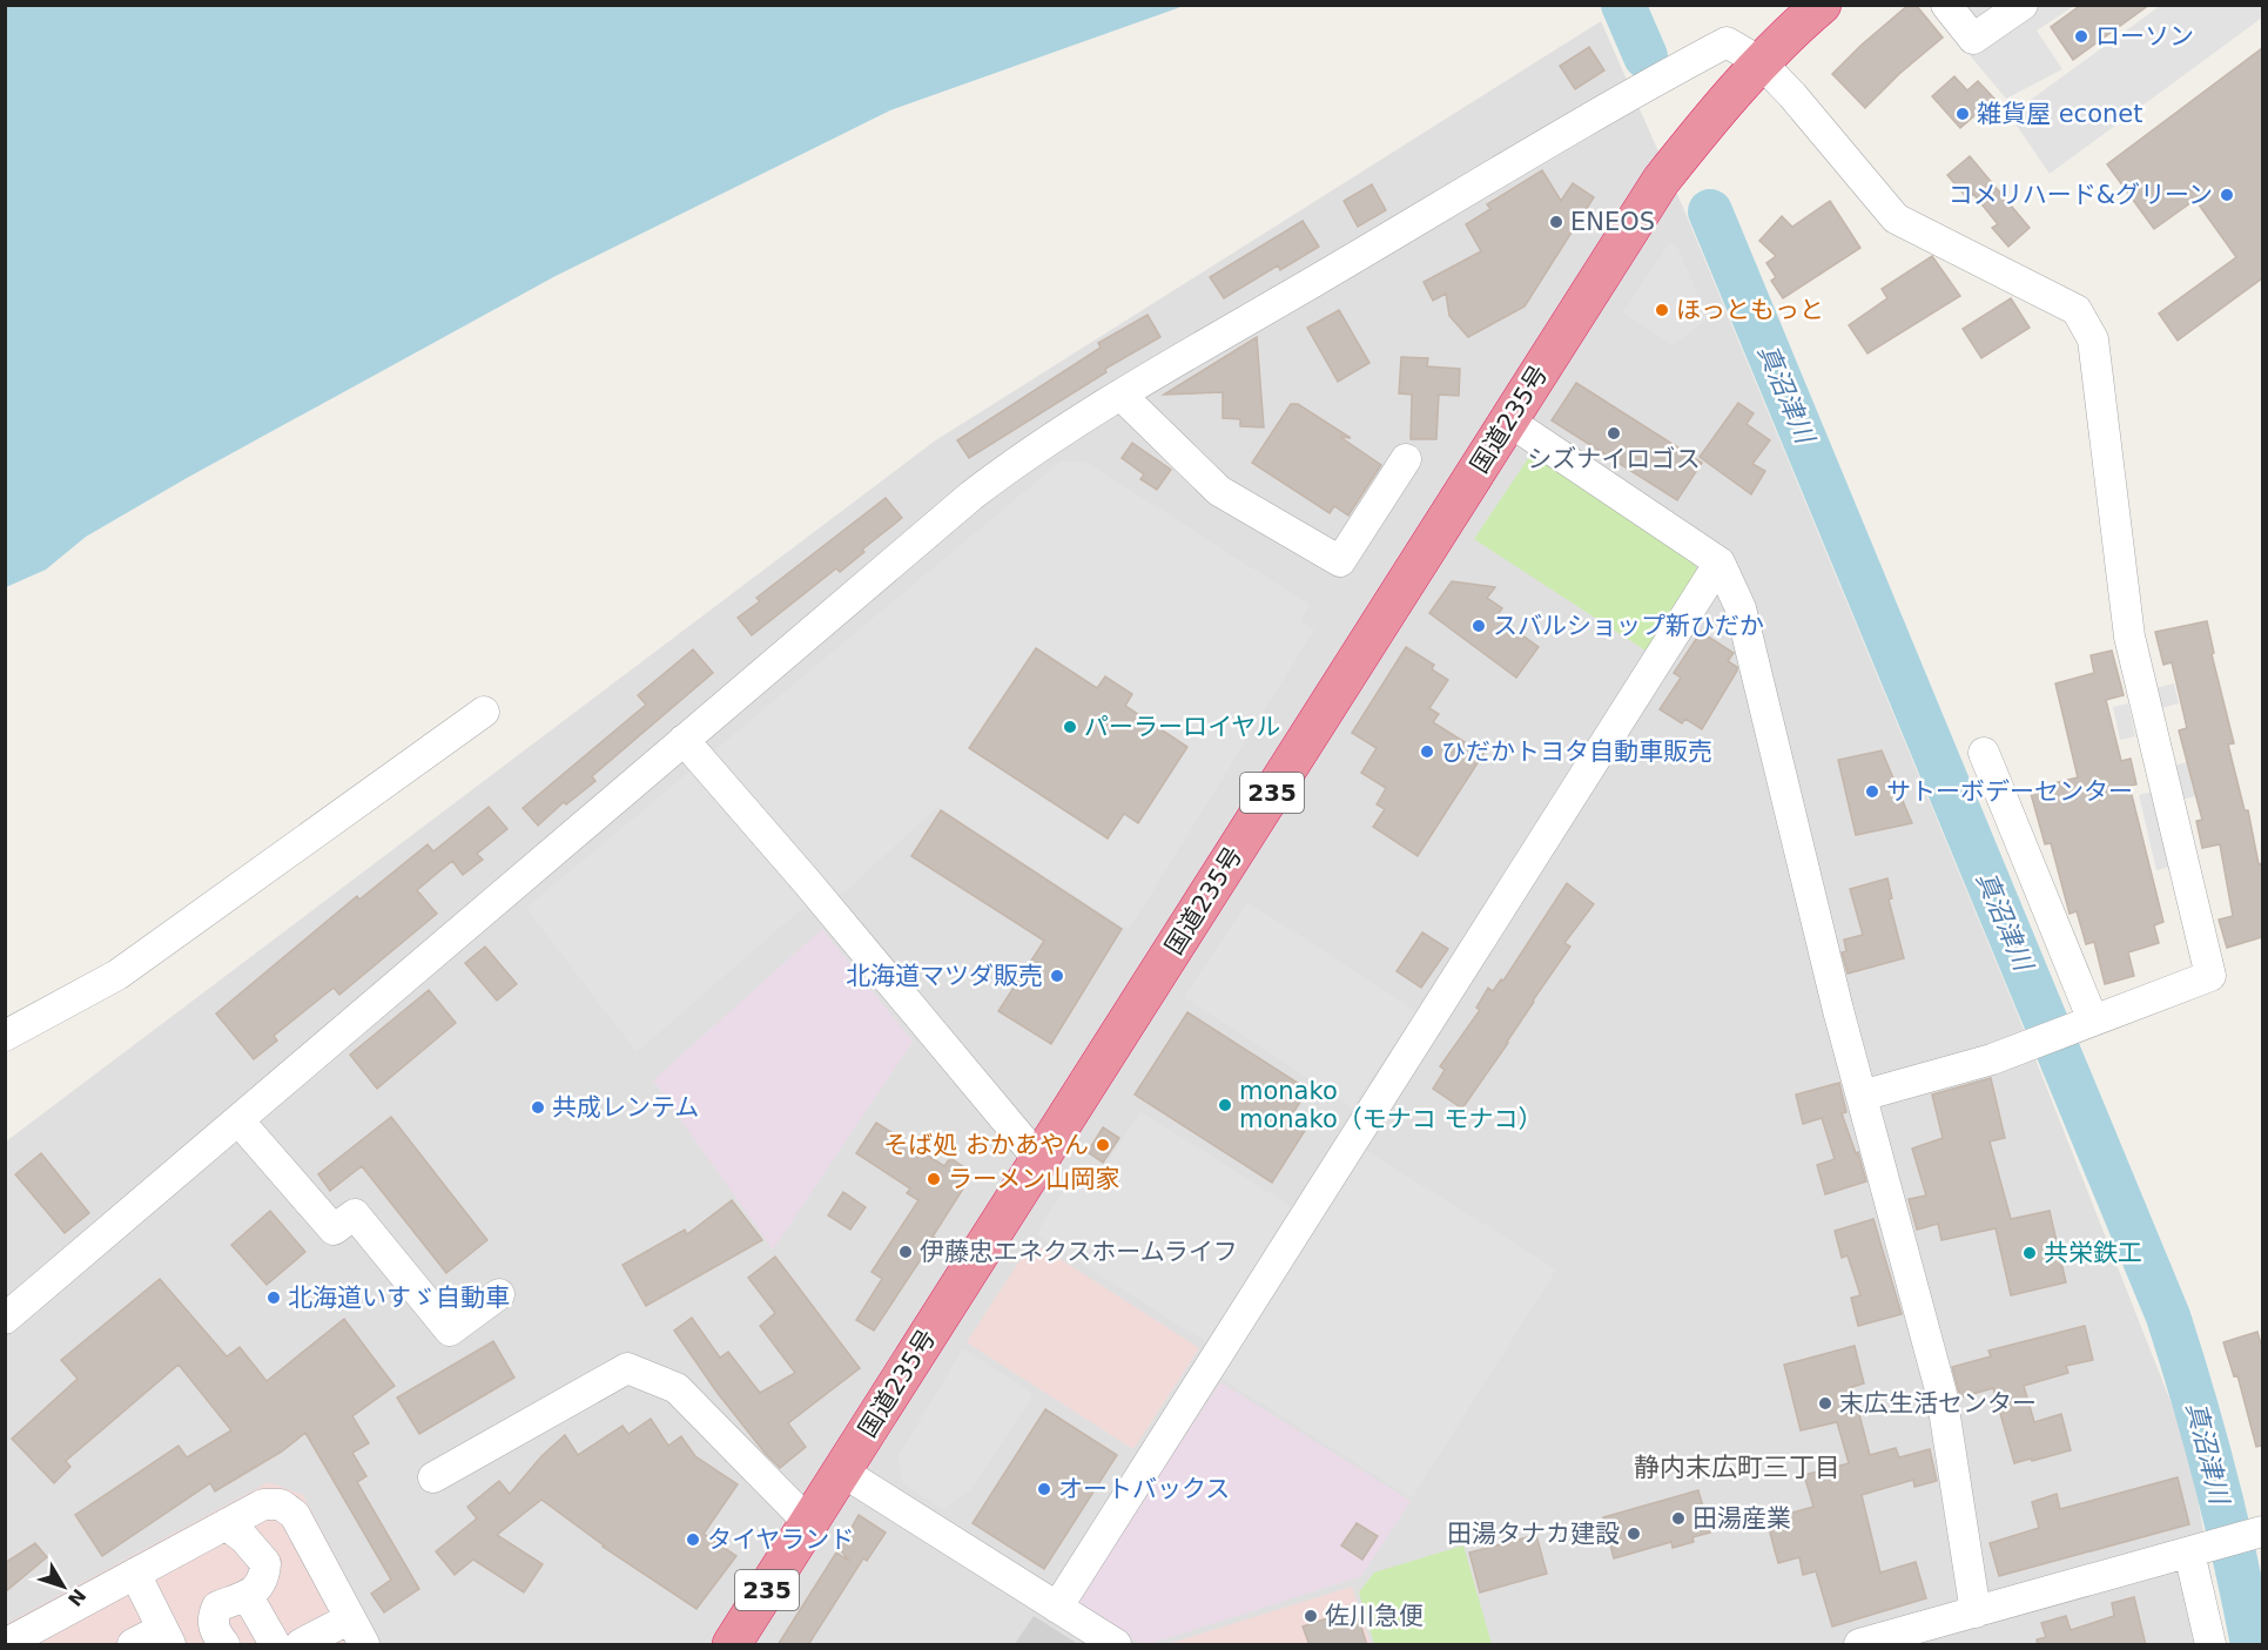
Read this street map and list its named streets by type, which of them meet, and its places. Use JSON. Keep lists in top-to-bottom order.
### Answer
{
  "streets": {
    "highway": ["国道235号", "235"]
  },
  "districts": ["静内末広町三丁目"],
  "water": ["真沼津川"],
  "places": [
    "ローソン",
    "雑貨屋 econet",
    "コメリハード&グリーン",
    "ENEOS",
    "ほっともっと",
    "シズナイロゴス",
    "スバルショップ新ひだか",
    "パーラーロイヤル",
    "ひだかトヨタ自動車販売",
    "サトーボデーセンター",
    "北海道マツダ販売",
    "monako monako（モナコ モナコ）",
    "共成レンテム",
    "そば処 おかあやん",
    "ラーメン山岡家",
    "伊藤忠エネクスホームライフ",
    "共栄鉄工",
    "北海道いすゞ自動車",
    "末広生活センター",
    "オートバックス",
    "田湯産業",
    "田湯タナカ建設",
    "タイヤランド",
    "佐川急便"
  ],
  "north": "bottom right"
}
